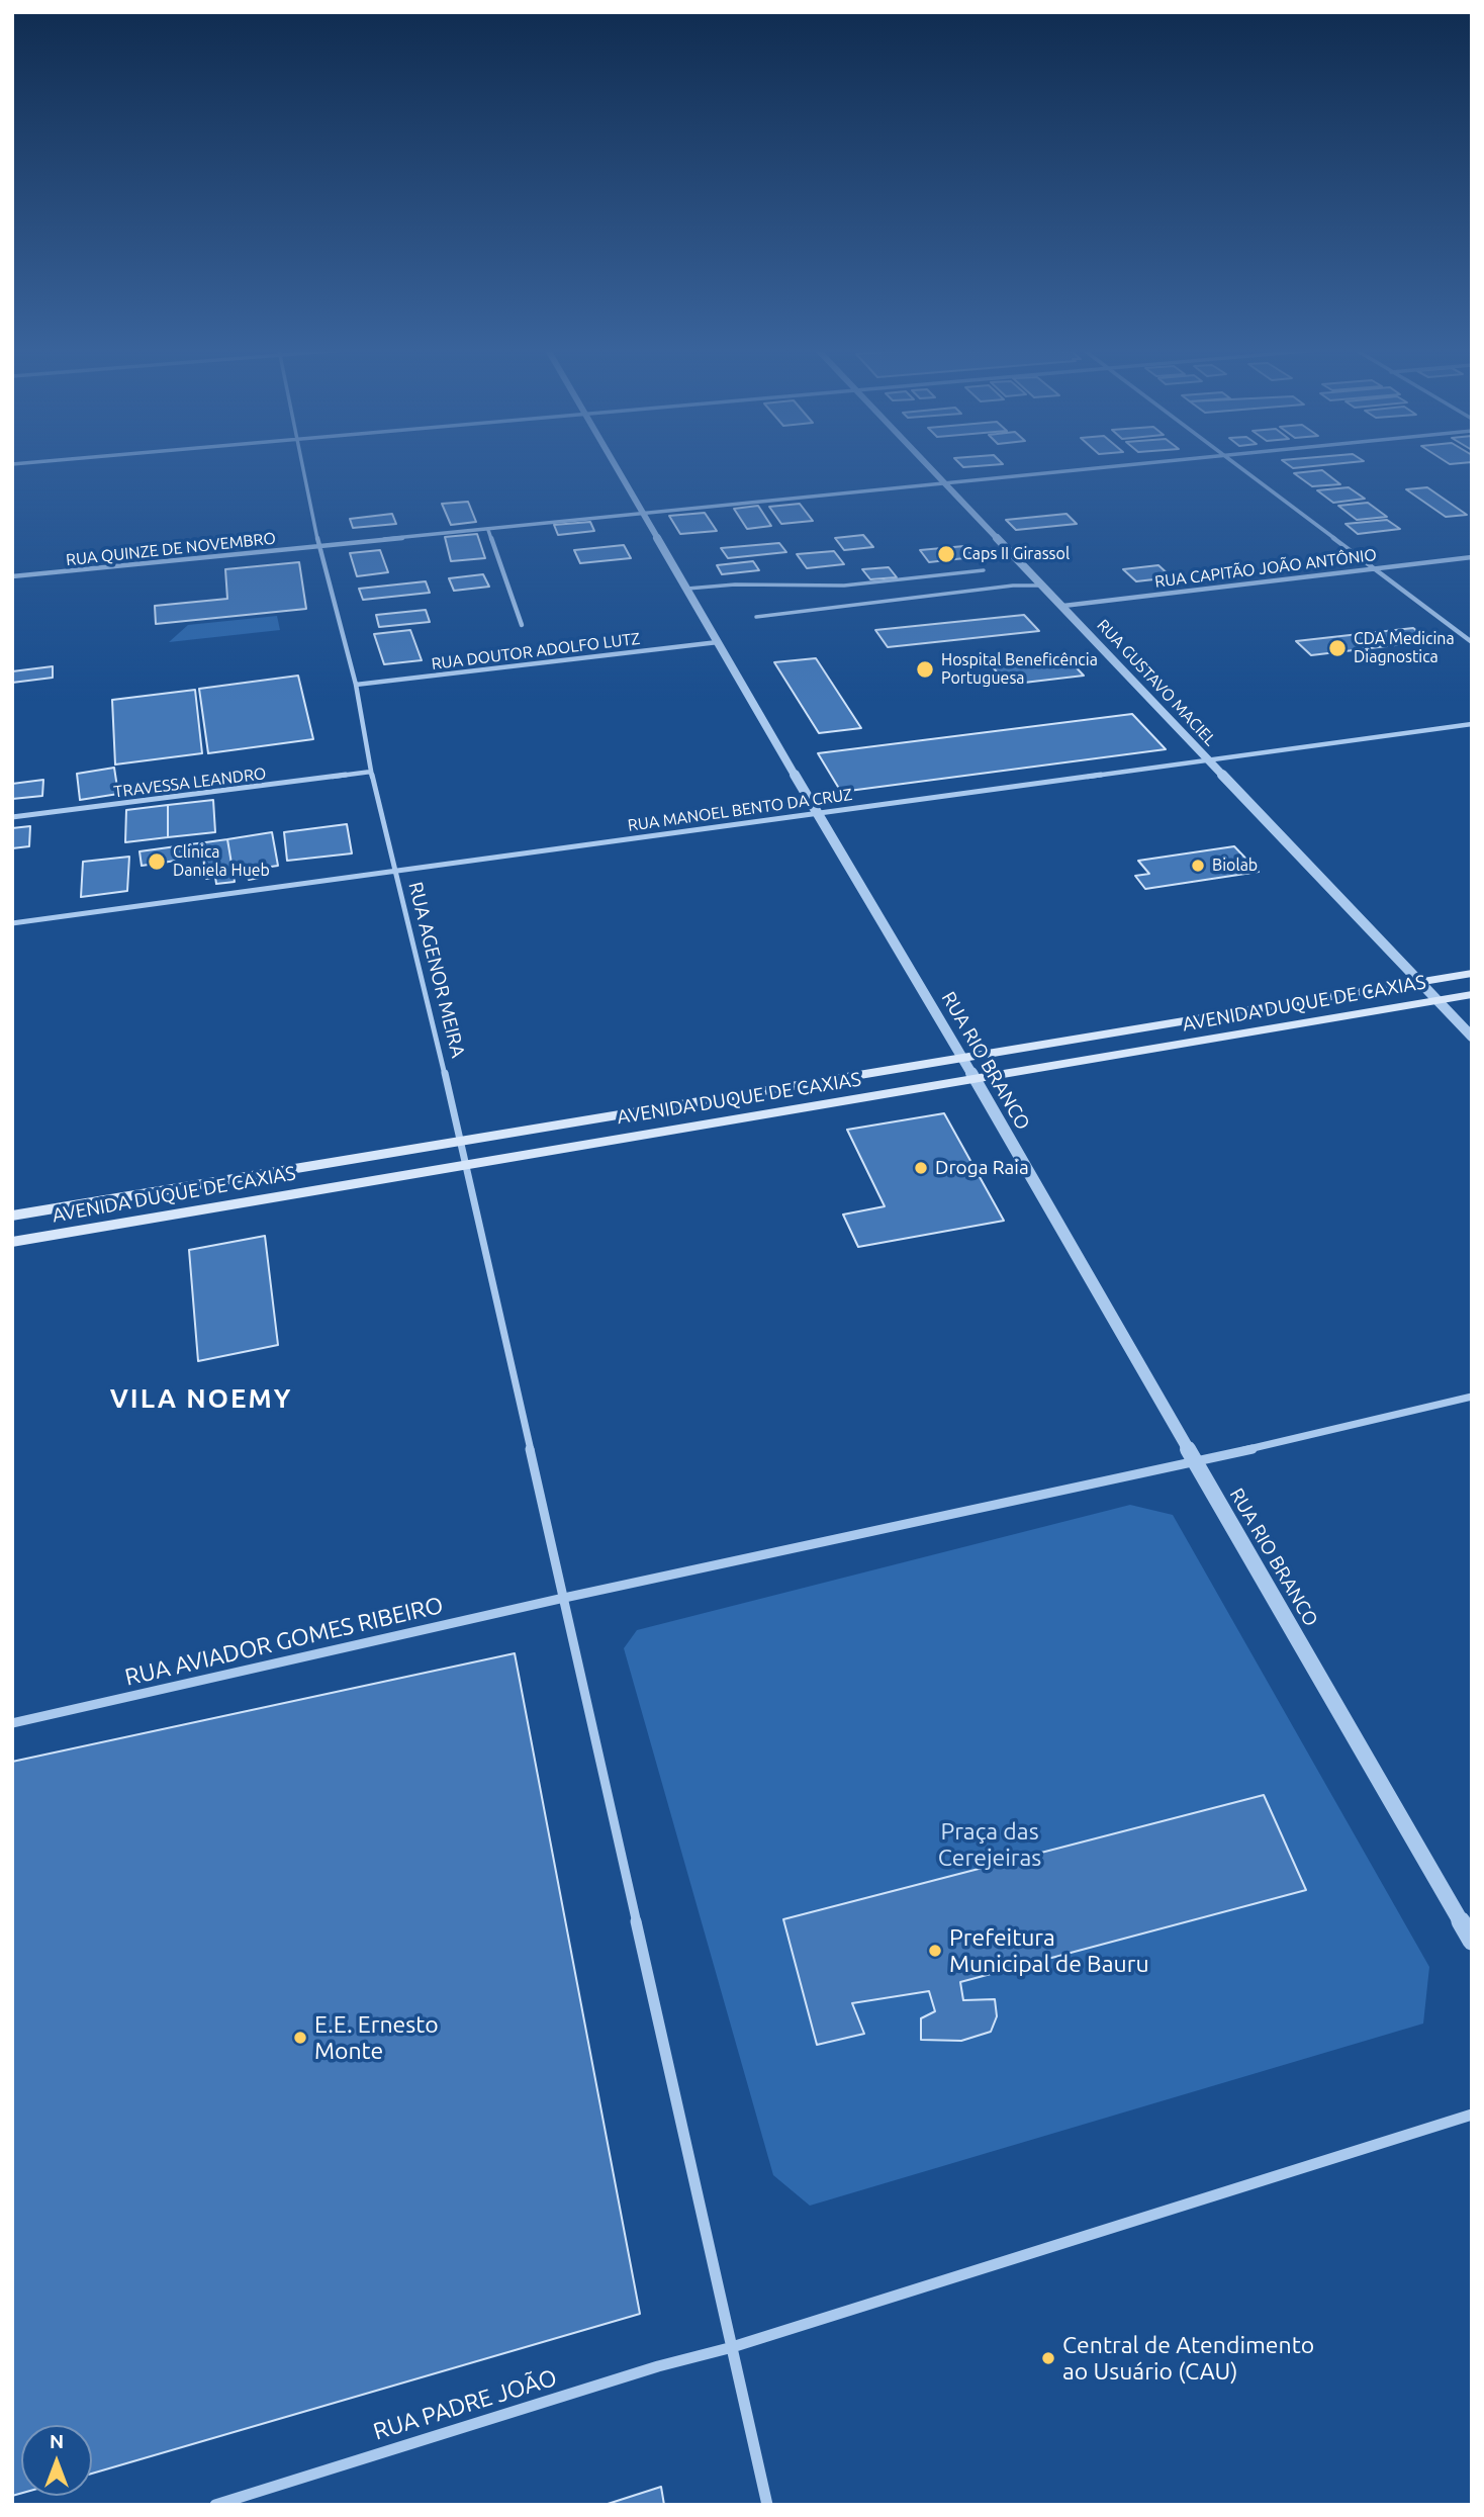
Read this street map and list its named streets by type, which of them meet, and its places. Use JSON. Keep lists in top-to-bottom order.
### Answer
{
  "streets": {
    "main road": ["AVENIDA DUQUE DE CAXIAS"],
    "street": [
      "RUA QUINZE DE NOVEMBRO",
      "RUA CAPITÃO JOÃO ANTÔNIO",
      "RUA DOUTOR ADOLFO LUTZ",
      "RUA GUSTAVO MACIEL",
      "TRAVESSA LEANDRO",
      "RUA MANOEL BENTO DA CRUZ",
      "RUA AGENOR MEIRA",
      "RUA RIO BRANCO",
      "RUA AVIADOR GOMES RIBEIRO",
      "RUA PADRE JOÃO"
    ]
  },
  "crossings": [
    ["RUA QUINZE DE NOVEMBRO", "RUA GUSTAVO MACIEL"],
    ["RUA QUINZE DE NOVEMBRO", "RUA AGENOR MEIRA"],
    ["RUA QUINZE DE NOVEMBRO", "RUA RIO BRANCO"],
    ["RUA CAPITÃO JOÃO ANTÔNIO", "RUA GUSTAVO MACIEL"],
    ["RUA DOUTOR ADOLFO LUTZ", "RUA AGENOR MEIRA"],
    ["RUA DOUTOR ADOLFO LUTZ", "RUA RIO BRANCO"],
    ["RUA GUSTAVO MACIEL", "RUA MANOEL BENTO DA CRUZ"],
    ["RUA GUSTAVO MACIEL", "AVENIDA DUQUE DE CAXIAS"],
    ["TRAVESSA LEANDRO", "RUA AGENOR MEIRA"],
    ["RUA MANOEL BENTO DA CRUZ", "RUA AGENOR MEIRA"],
    ["RUA MANOEL BENTO DA CRUZ", "RUA RIO BRANCO"],
    ["RUA AGENOR MEIRA", "AVENIDA DUQUE DE CAXIAS"],
    ["RUA AGENOR MEIRA", "RUA AVIADOR GOMES RIBEIRO"],
    ["AVENIDA DUQUE DE CAXIAS", "RUA RIO BRANCO"]
  ],
  "districts": ["VILA NOEMY"],
  "parks": ["Praça das Cerejeiras"],
  "places": [
    "Caps II Girassol",
    "CDA Medicina Diagnostica",
    "Hospital Beneficência Portuguesa",
    "Clinica Daniela Hueb",
    "Biolab",
    "Droga Raia",
    "Prefeitura Municipal de Bauru",
    "E.E. Ernesto Monte",
    "Central de Atendimento ao Usuário (CAU)"
  ],
  "north": "top"
}
